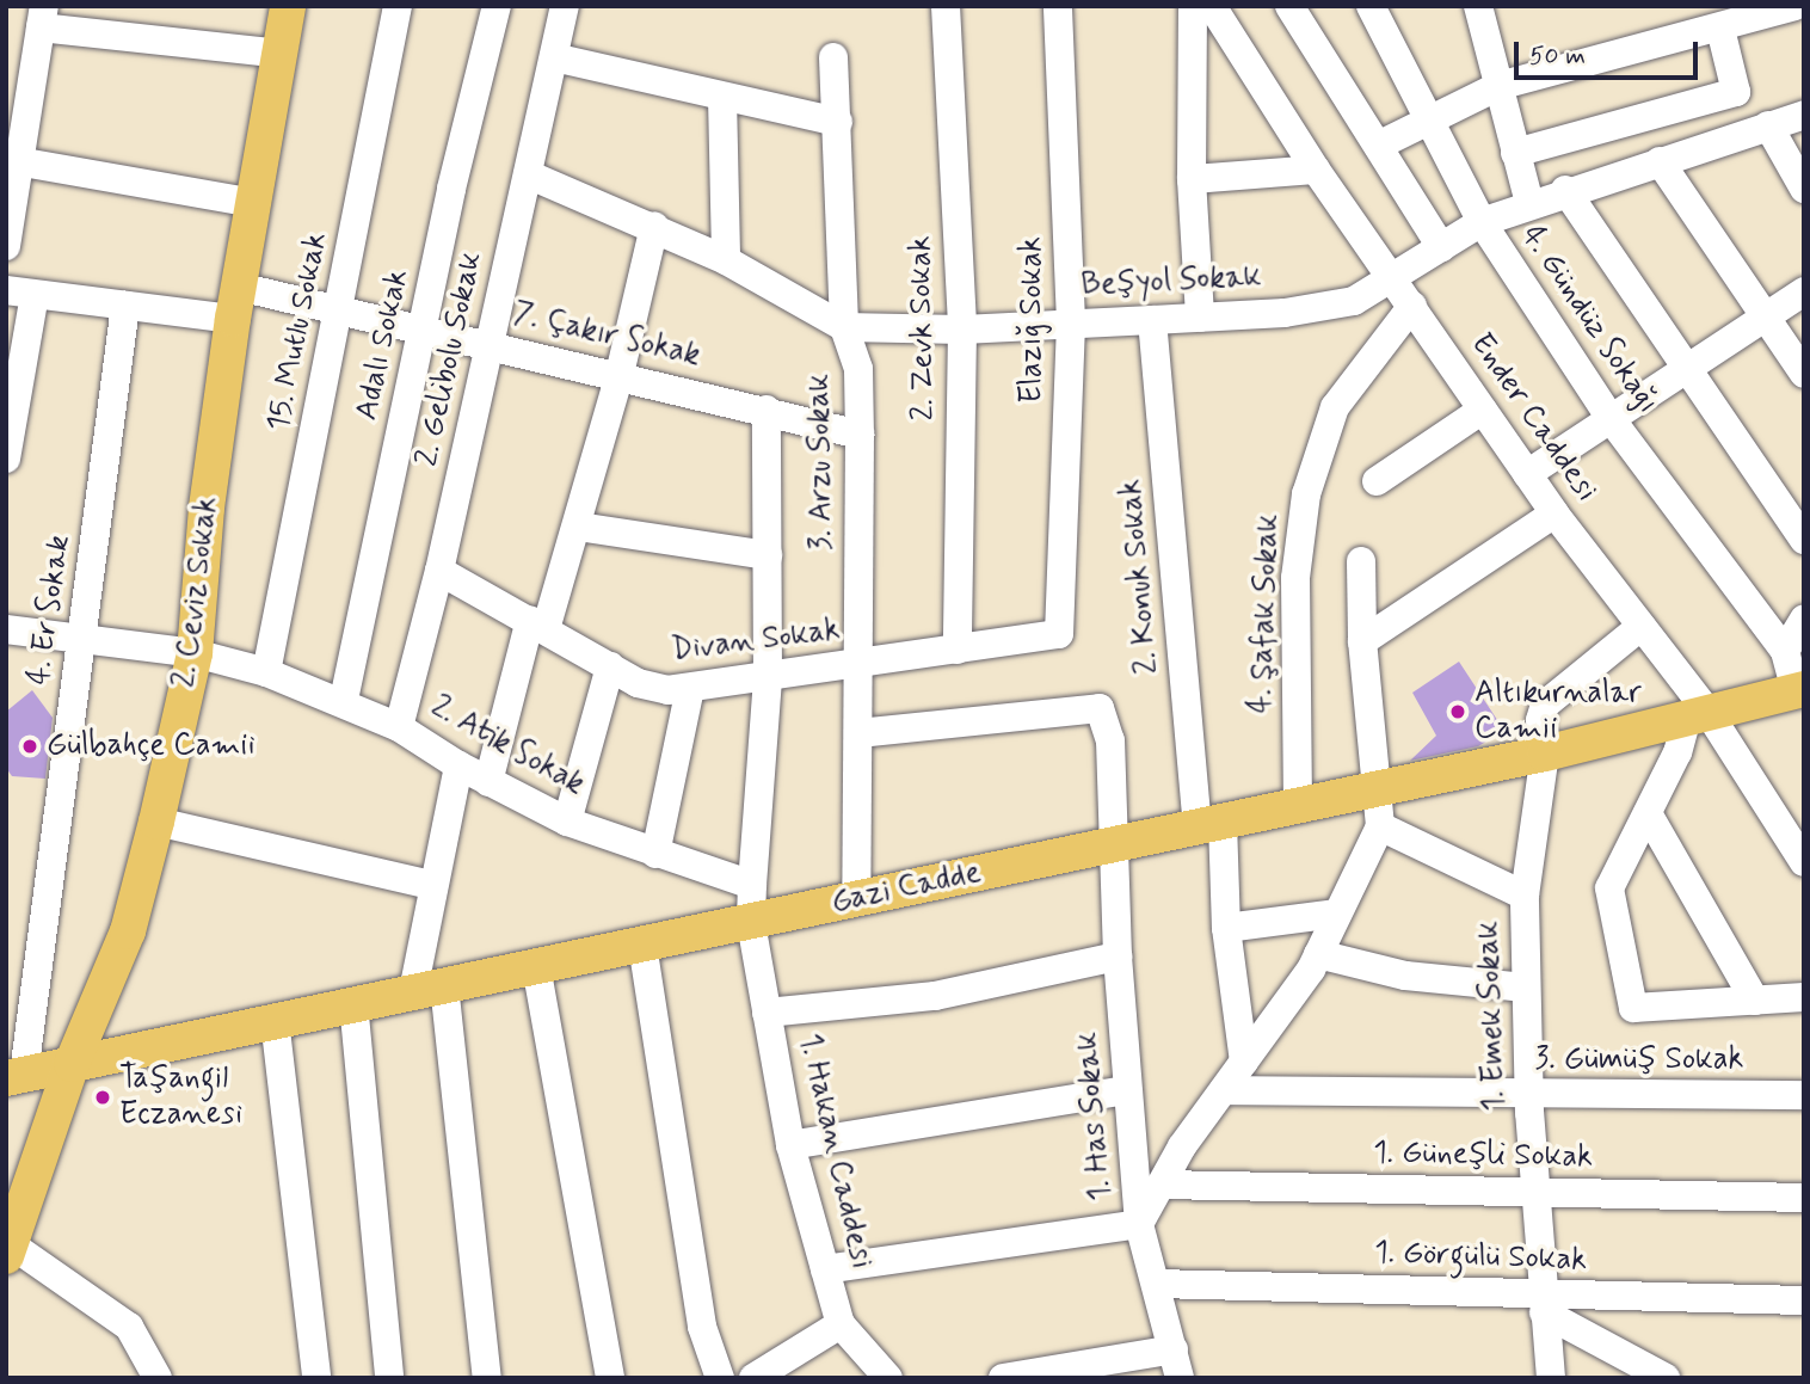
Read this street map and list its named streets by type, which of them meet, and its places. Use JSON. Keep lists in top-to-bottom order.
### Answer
{
  "streets": {
    "main road": ["2. Ceviz Sokak", "Gazi Cadde"],
    "street": [
      "Beşyol Sokak",
      "Elazığ Sokak",
      "4. Gündüz Sokağı",
      "2. Zevk Sokak",
      "15. Mutlu Sokak",
      "7. Çakır Sokak",
      "Adalı Sokak",
      "2. Gelibolu Sokak",
      "Ender Caddesi",
      "3. Arzu Sokak",
      "2. Konuk Sokak",
      "4. Er Sokak",
      "4. Şafak Sokak",
      "Divan Sokak",
      "2. Atik Sokak",
      "1. Emek Sokak",
      "3. Gümüş Sokak",
      "1. Has Sokak",
      "1. Hakan Caddesi",
      "1. Güneşli Sokak",
      "1. Görgülü Sokak"
    ]
  },
  "crossings": [
    ["Beşyol Sokak", "Elazığ Sokak"],
    ["Beşyol Sokak", "4. Gündüz Sokağı"],
    ["Beşyol Sokak", "2. Zevk Sokak"],
    ["Beşyol Sokak", "Ender Caddesi"],
    ["Beşyol Sokak", "3. Arzu Sokak"],
    ["Beşyol Sokak", "2. Konuk Sokak"],
    ["Elazığ Sokak", "Divan Sokak"],
    ["2. Zevk Sokak", "Divan Sokak"],
    ["15. Mutlu Sokak", "7. Çakır Sokak"],
    ["15. Mutlu Sokak", "2. Atik Sokak"],
    ["7. Çakır Sokak", "Adalı Sokak"],
    ["7. Çakır Sokak", "2. Gelibolu Sokak"],
    ["7. Çakır Sokak", "3. Arzu Sokak"],
    ["7. Çakır Sokak", "2. Ceviz Sokak"],
    ["7. Çakır Sokak", "4. Er Sokak"],
    ["Adalı Sokak", "2. Atik Sokak"],
    ["2. Gelibolu Sokak", "3. Arzu Sokak"],
    ["2. Gelibolu Sokak", "Divan Sokak"],
    ["2. Gelibolu Sokak", "2. Atik Sokak"],
    ["Ender Caddesi", "4. Şafak Sokak"],
    ["Ender Caddesi", "Gazi Cadde"],
    ["Ender Caddesi", "1. Emek Sokak"],
    ["3. Arzu Sokak", "Divan Sokak"],
    ["3. Arzu Sokak", "Gazi Cadde"],
    ["3. Arzu Sokak", "1. Has Sokak"],
    ["2. Konuk Sokak", "Gazi Cadde"],
    ["2. Ceviz Sokak", "2. Atik Sokak"],
    ["2. Ceviz Sokak", "Gazi Cadde"],
    ["4. Er Sokak", "2. Atik Sokak"],
    ["4. Er Sokak", "Gazi Cadde"],
    ["4. Şafak Sokak", "Gazi Cadde"],
    ["Gazi Cadde", "1. Emek Sokak"],
    ["Gazi Cadde", "1. Has Sokak"],
    ["Gazi Cadde", "1. Hakan Caddesi"],
    ["1. Emek Sokak", "3. Gümüş Sokak"],
    ["1. Emek Sokak", "1. Güneşli Sokak"],
    ["1. Emek Sokak", "1. Görgülü Sokak"],
    ["1. Has Sokak", "1. Görgülü Sokak"]
  ],
  "places": ["Altıkurnalar Camii", "Gülbahçe Camii", "Taşangil Eczanesi"],
  "scale_bar": "50 m"
}
